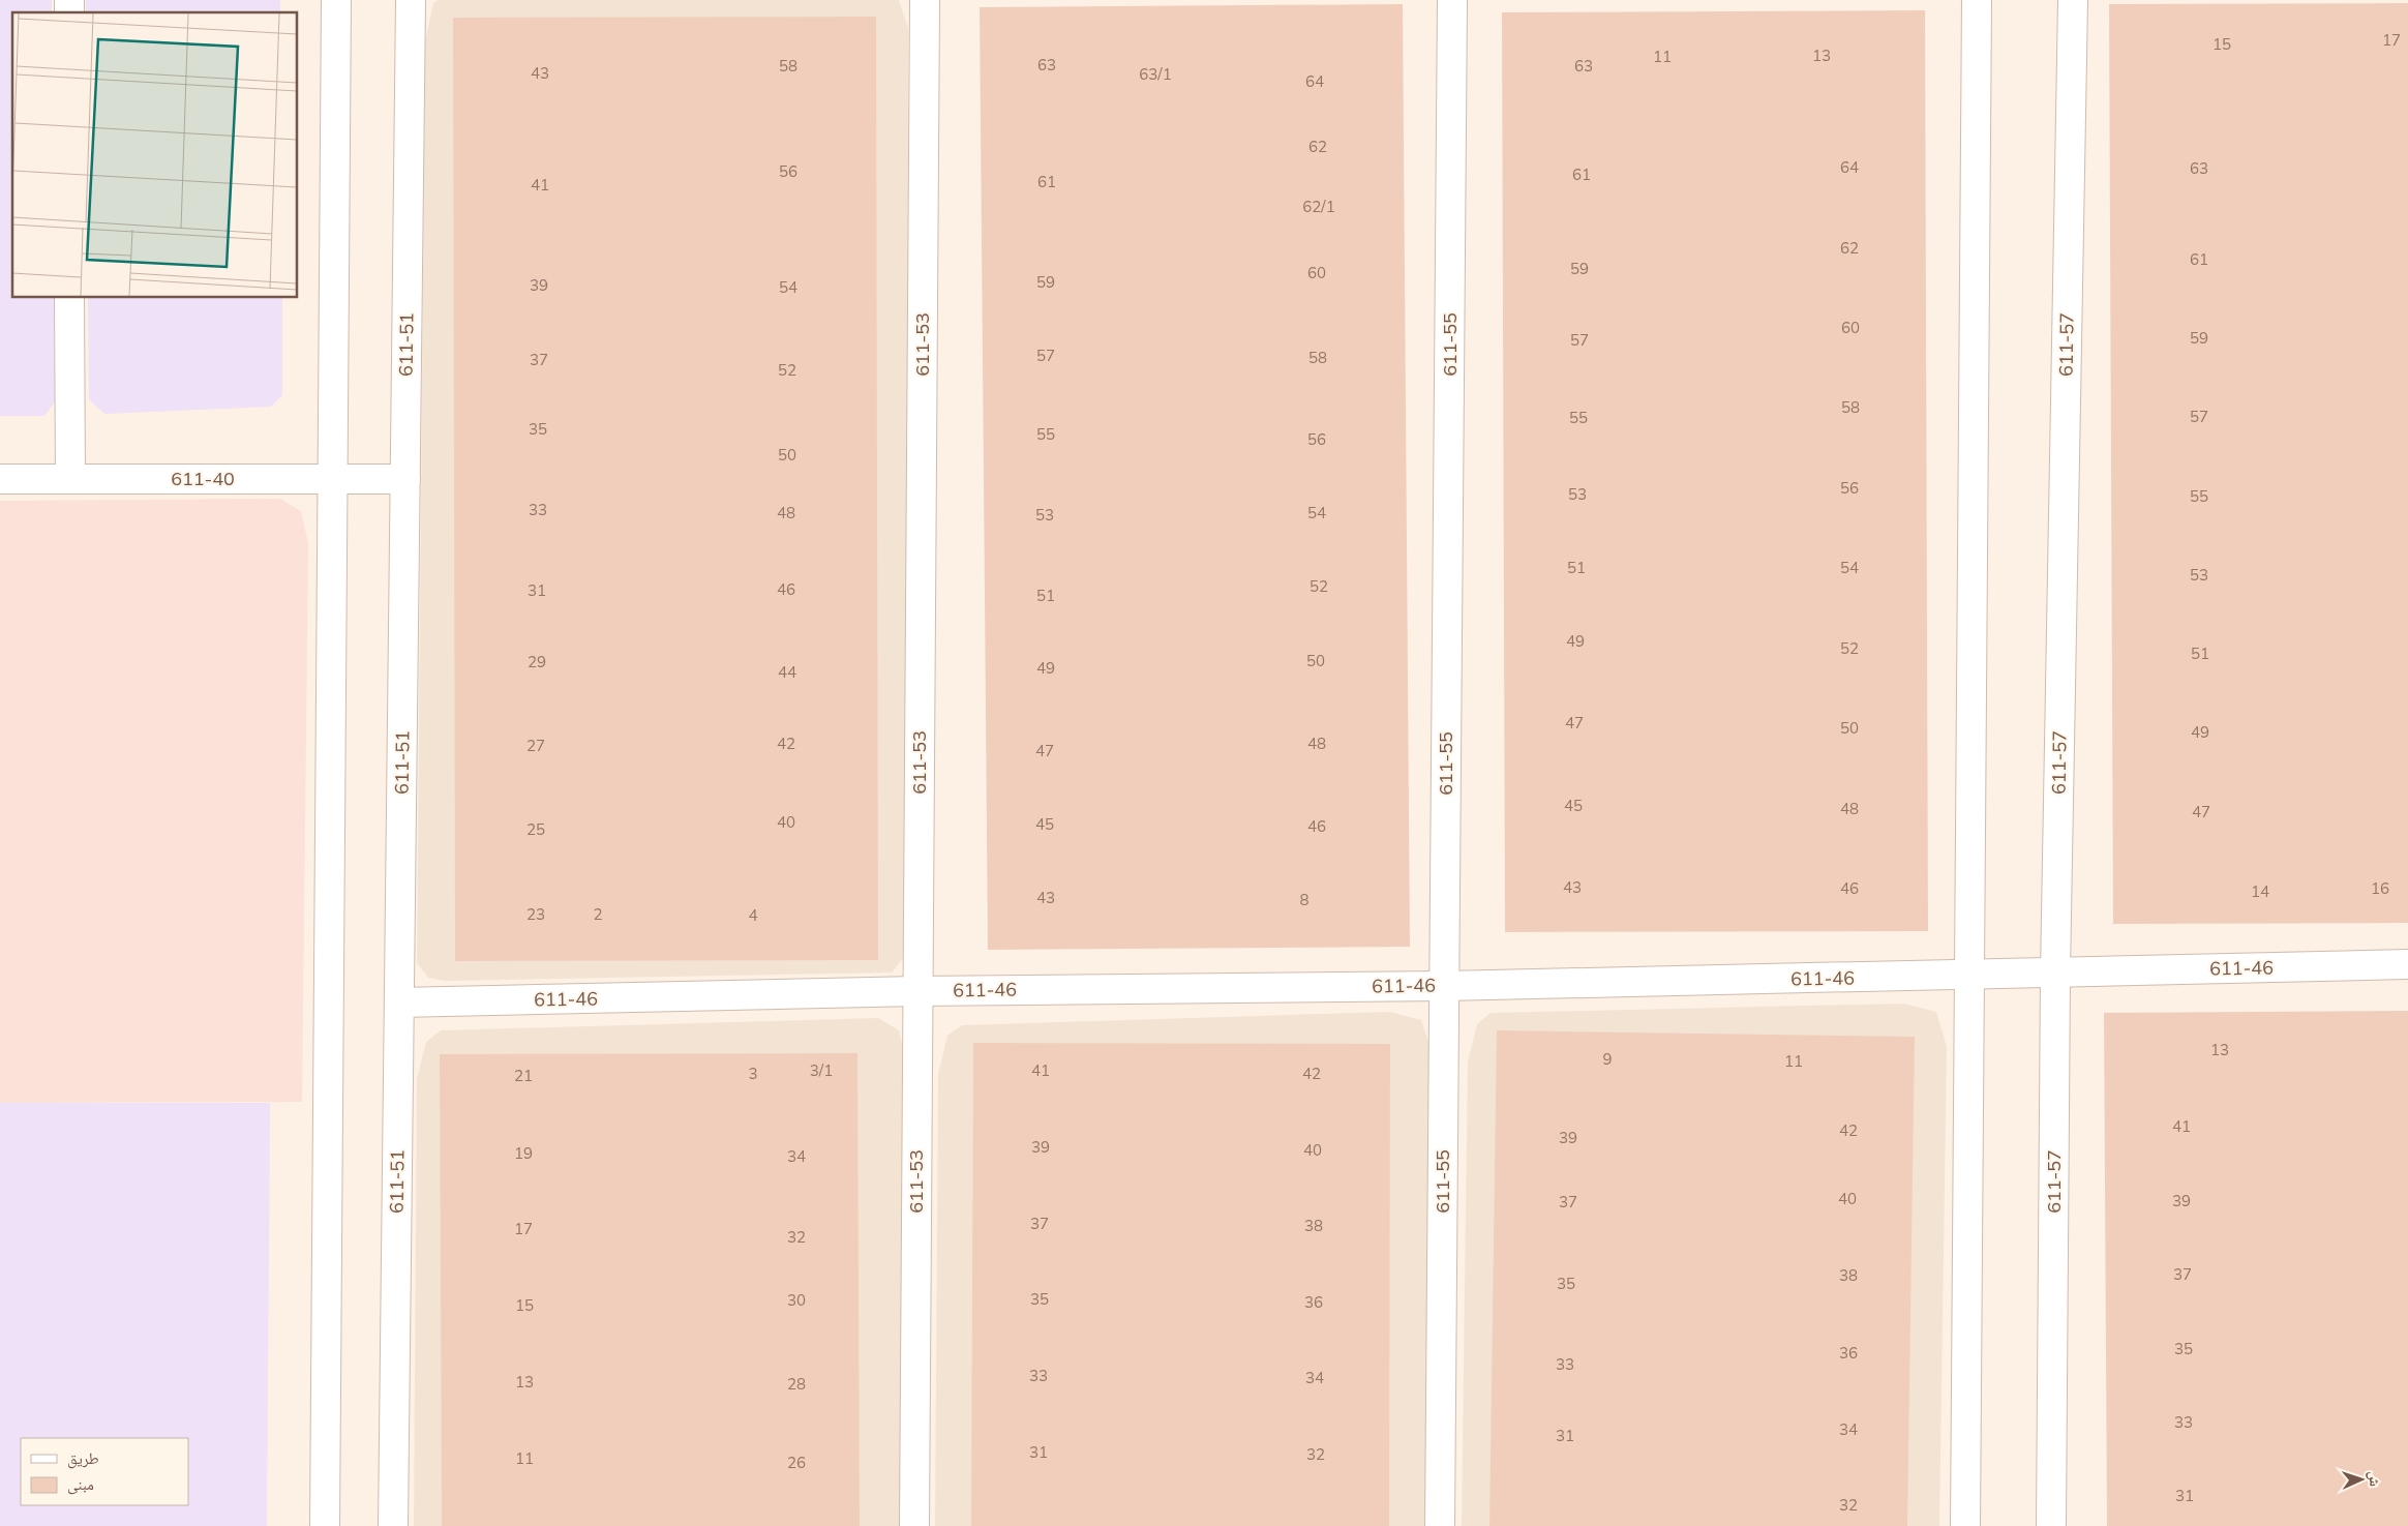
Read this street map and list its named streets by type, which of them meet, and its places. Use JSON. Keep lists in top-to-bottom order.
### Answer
{
  "streets": {
    "street": [
      "611-51",
      "611-53",
      "611-55",
      "611-57",
      "611-40",
      "611-46"
    ]
  },
  "crossings": [
    ["611-51", "611-40"],
    ["611-51", "611-46"],
    ["611-53", "611-46"],
    ["611-55", "611-46"],
    ["611-57", "611-46"]
  ],
  "house_numbers": [
    "17",
    "15",
    "13",
    "11",
    "63",
    "58",
    "63",
    "43",
    "63/1",
    "64",
    "62",
    "64",
    "63",
    "56",
    "61",
    "61",
    "41",
    "62/1",
    "62",
    "61",
    "59",
    "60",
    "59",
    "39",
    "54",
    "60",
    "59",
    "57",
    "57",
    "58",
    "37",
    "52",
    "58",
    "57",
    "55",
    "35",
    "55",
    "56",
    "50",
    "56",
    "53",
    "55",
    "33",
    "48",
    "54",
    "53",
    "51",
    "54",
    "53",
    "52",
    "46",
    "31",
    "51",
    "49",
    "52",
    "51",
    "50",
    "29",
    "49",
    "44",
    "47",
    "50",
    "49",
    "42",
    "48",
    "27",
    "47",
    "45",
    "48",
    "47",
    "40",
    "45",
    "46",
    "25",
    "43",
    "46",
    "16",
    "14",
    "43",
    "8",
    "23",
    "2",
    "4",
    "13",
    "9",
    "11",
    "3/1",
    "41",
    "3",
    "42",
    "21",
    "41",
    "42",
    "39",
    "39",
    "40",
    "19",
    "34",
    "40",
    "39",
    "37",
    "37",
    "38",
    "17",
    "32",
    "37",
    "38",
    "35",
    "35",
    "30",
    "36",
    "15",
    "35",
    "36",
    "33",
    "33",
    "34",
    "13",
    "28",
    "33",
    "34",
    "31",
    "31",
    "32",
    "11",
    "26",
    "31",
    "32"
  ],
  "legend": ["طريق", "مبنى"],
  "north": "right"
}
